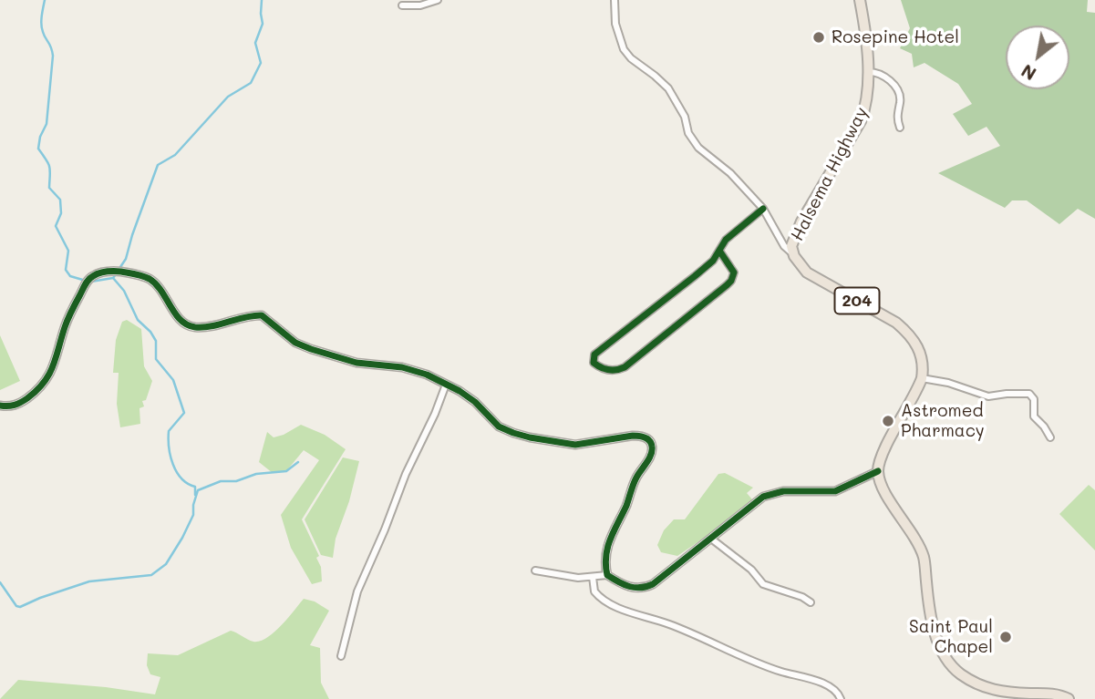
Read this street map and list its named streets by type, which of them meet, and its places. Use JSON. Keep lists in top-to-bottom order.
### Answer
{
  "streets": {
    "highway": ["Halsema Highway", "204"]
  },
  "places": ["Rosepine Hotel", "Astromed Pharmacy", "Saint Paul Chapel"],
  "north": "bottom left"
}
